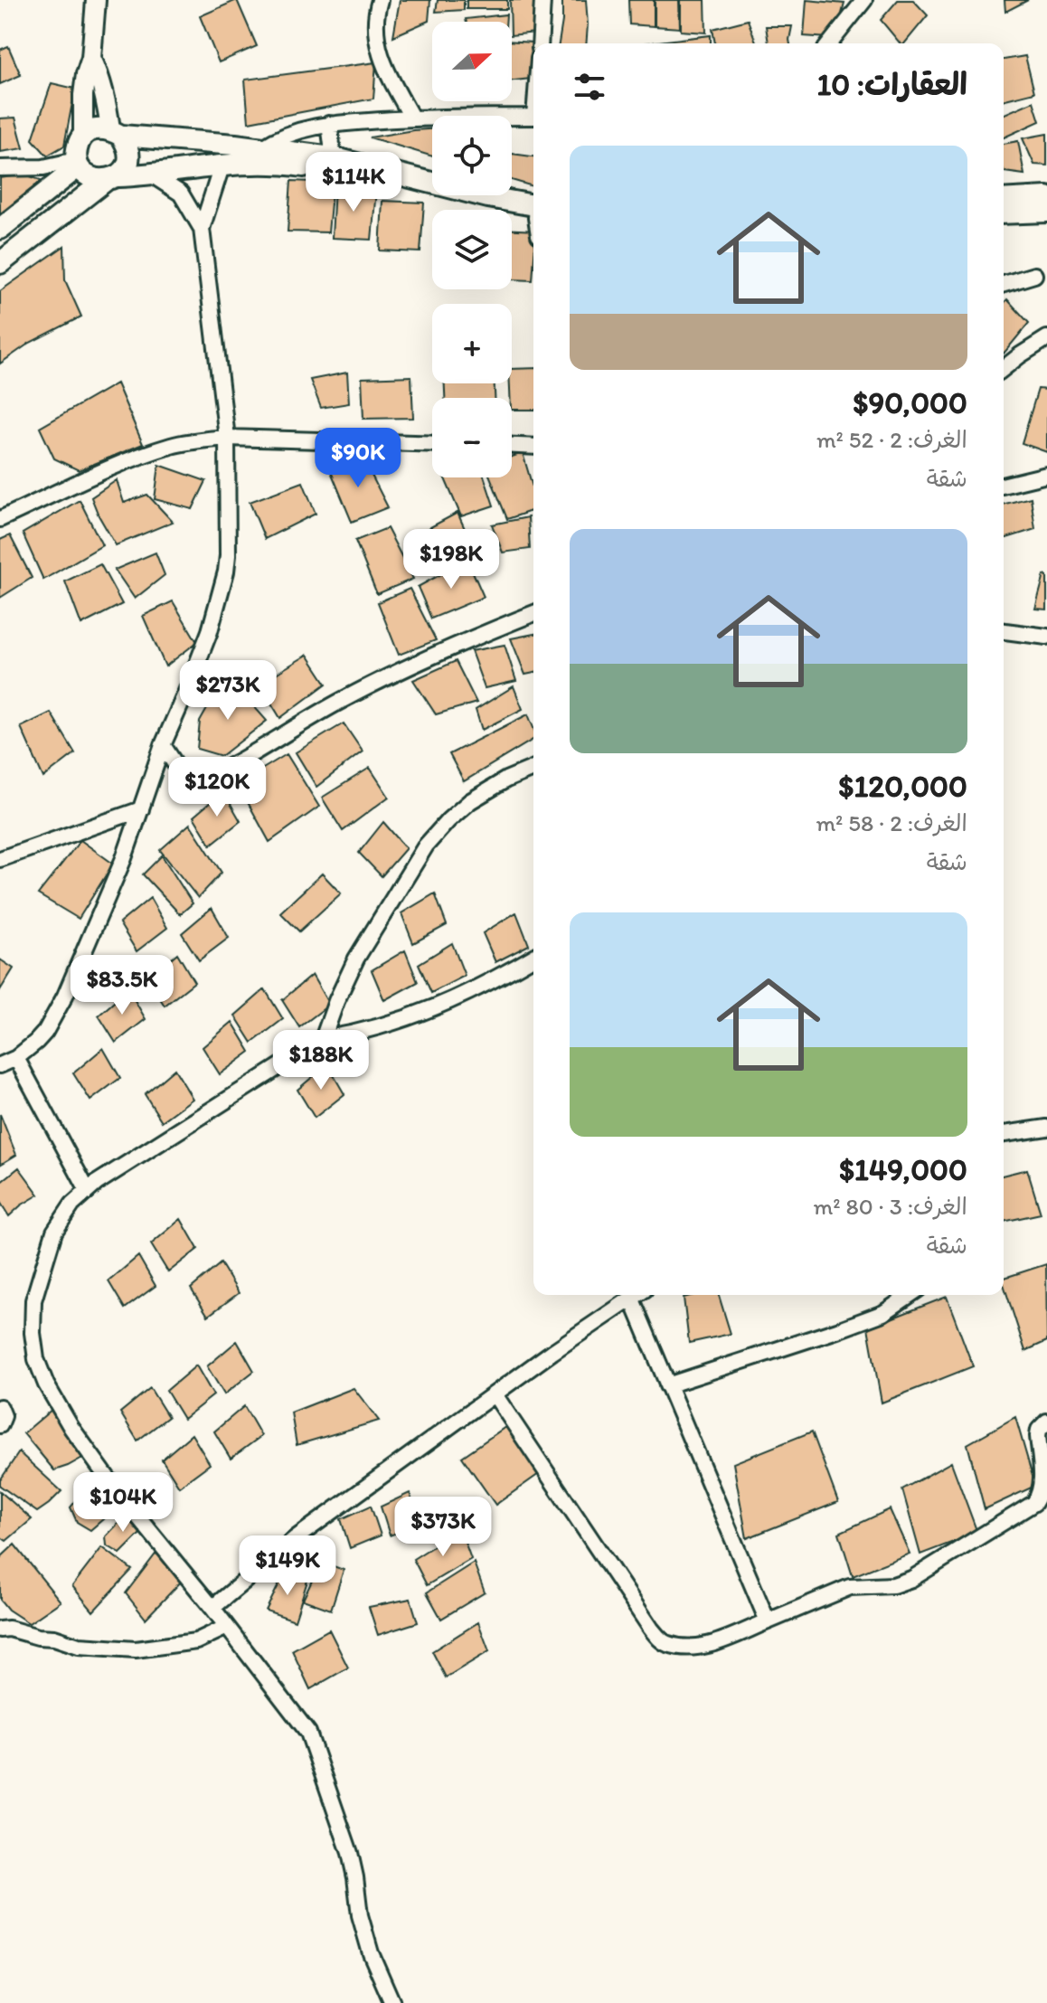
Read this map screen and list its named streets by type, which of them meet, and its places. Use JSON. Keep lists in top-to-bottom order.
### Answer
{
  "north": "right",
  "page": {
    "map_buttons": ["+", "−"],
    "heading": "العقارات: 10",
    "list": [
      {
        "name": "$90,000",
        "note": "الغرف: 2 · 52 m² · شقة"
      },
      {
        "name": "$120,000",
        "note": "الغرف: 2 · 58 m² · شقة"
      },
      {
        "name": "$149,000",
        "note": "الغرف: 3 · 80 m² · شقة"
      }
    ],
    "price": [
      "$114K",
      "$90K",
      "$198K",
      "$273K",
      "$120K",
      "$83.5K",
      "$188K",
      "$104K",
      "$373K",
      "$149K"
    ]
  }
}
